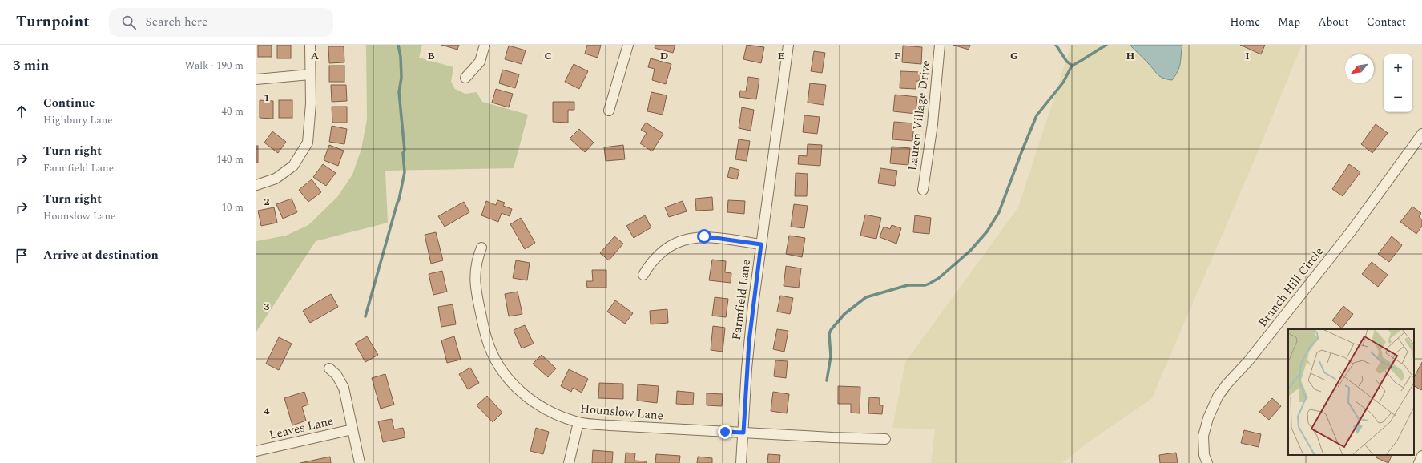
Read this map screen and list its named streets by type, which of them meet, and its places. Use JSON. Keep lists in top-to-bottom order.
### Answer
{
  "streets": {
    "street": [
      "Lauren Village Drive",
      "Branch Hill Circle",
      "Farmfield Lane",
      "Hounslow Lane",
      "Leaves Lane"
    ]
  },
  "crossings": [
    ["Farmfield Lane", "Hounslow Lane"]
  ],
  "north": "bottom left",
  "page": {
    "header": "Turnpoint",
    "search": "Search here",
    "nav": [
      "Home",
      "Map",
      "About",
      "Contact"
    ],
    "heading": ["3 min", "Walk · 190 m"],
    "map_buttons": ["+", "−"],
    "list": [
      ["Continue", "Highbury Lane", "40 m"],
      ["Turn right", "Farmfield Lane", "140 m"],
      ["Turn right", "Hounslow Lane", "10 m"],
      "Arrive at destination"
    ]
  },
  "grid": {
    "columns": [
      "A",
      "B",
      "C",
      "D",
      "E",
      "F",
      "G",
      "H",
      "I"
    ],
    "rows": [
      "1",
      "2",
      "3",
      "4"
    ]
  }
}
